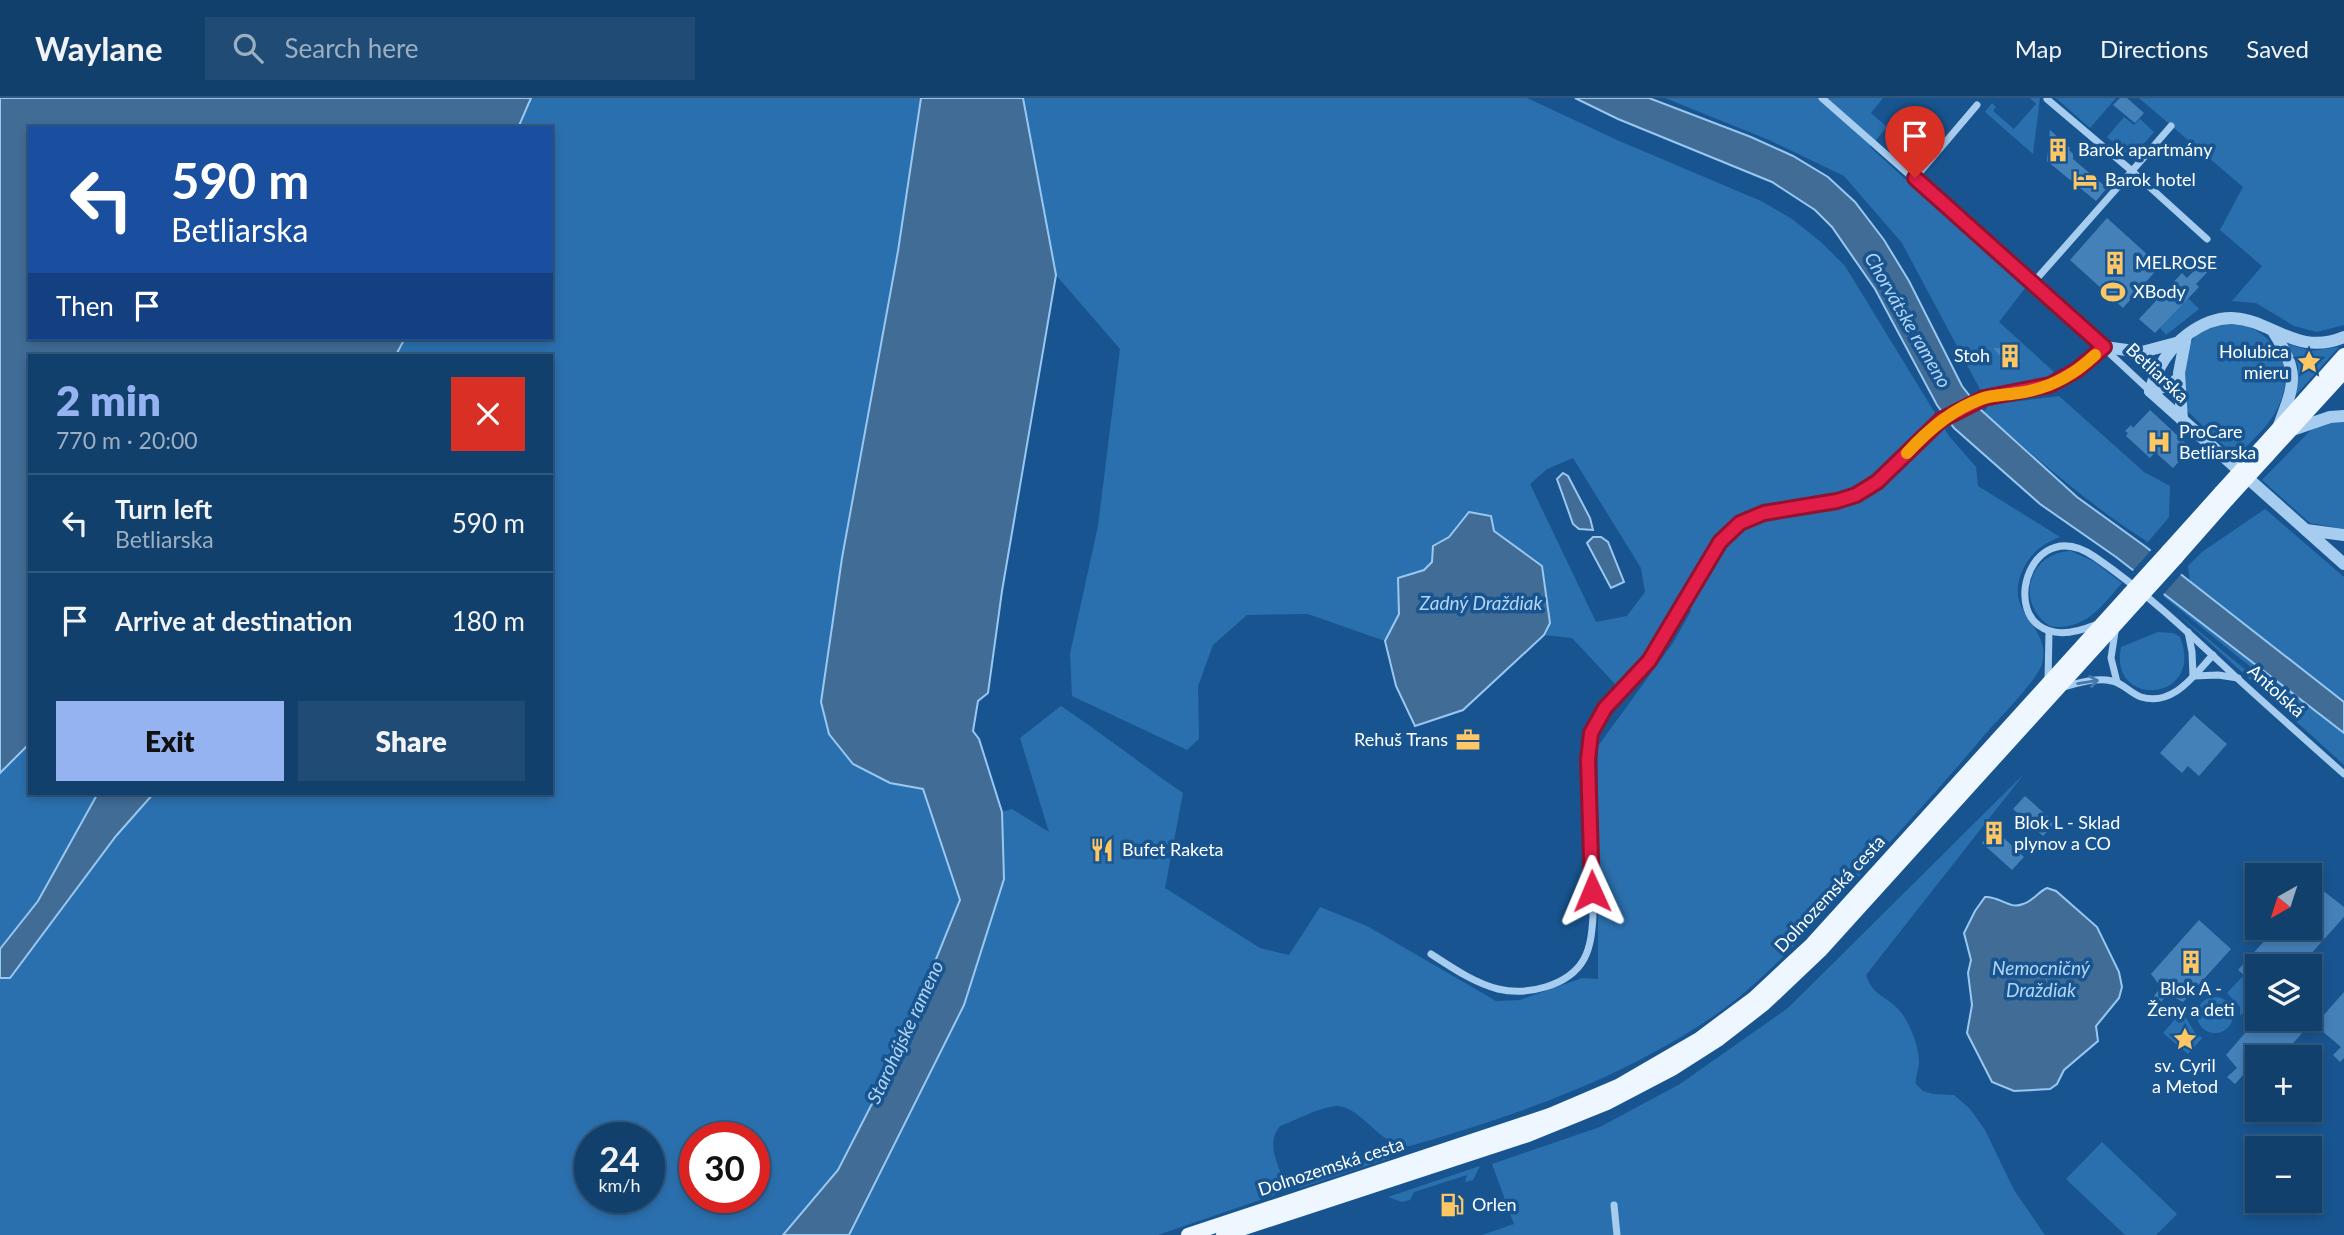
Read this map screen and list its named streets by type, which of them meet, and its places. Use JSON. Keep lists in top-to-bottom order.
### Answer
{
  "streets": {
    "main road": ["Dolnozemská cesta"],
    "street": ["Betliarska", "Antolská"]
  },
  "water": [
    "Chorvátske rameno",
    "Zadný Draždiak",
    "Nemocničný Draždiak",
    "Starohájske rameno"
  ],
  "places": {
    "building": [
      "Barok apartmány",
      "MELROSE",
      "Stoh",
      "Blok L - Sklad plynov a CO",
      "Blok A - Ženy a deti"
    ],
    "hotel": ["Barok hotel"],
    "sports": ["XBody"],
    "place": ["Holubica mieru", "sv. Cyril a Metod"],
    "hospital": ["ProCare Betliarska"],
    "office": ["Rehuš Trans"],
    "restaurant": ["Bufet Raketa"],
    "fuel station": ["Orlen"]
  },
  "north": "bottom left",
  "page": {
    "header": "Waylane",
    "search": "Search here",
    "nav": ["Map", "Directions", "Saved"],
    "turn": ["590 m", "Betliarska"],
    "then": "Then",
    "heading": ["2 min", "770 m · 20:00"],
    "list": [
      {
        "name": "Turn left",
        "note": "Betliarska",
        "value": "590 m"
      },
      {
        "name": "Arrive at destination",
        "value": "180 m"
      }
    ],
    "buttons": ["Exit", "Share"],
    "map_buttons": ["+", "−"],
    "speed": "24 km/h",
    "limit": "30"
  }
}
